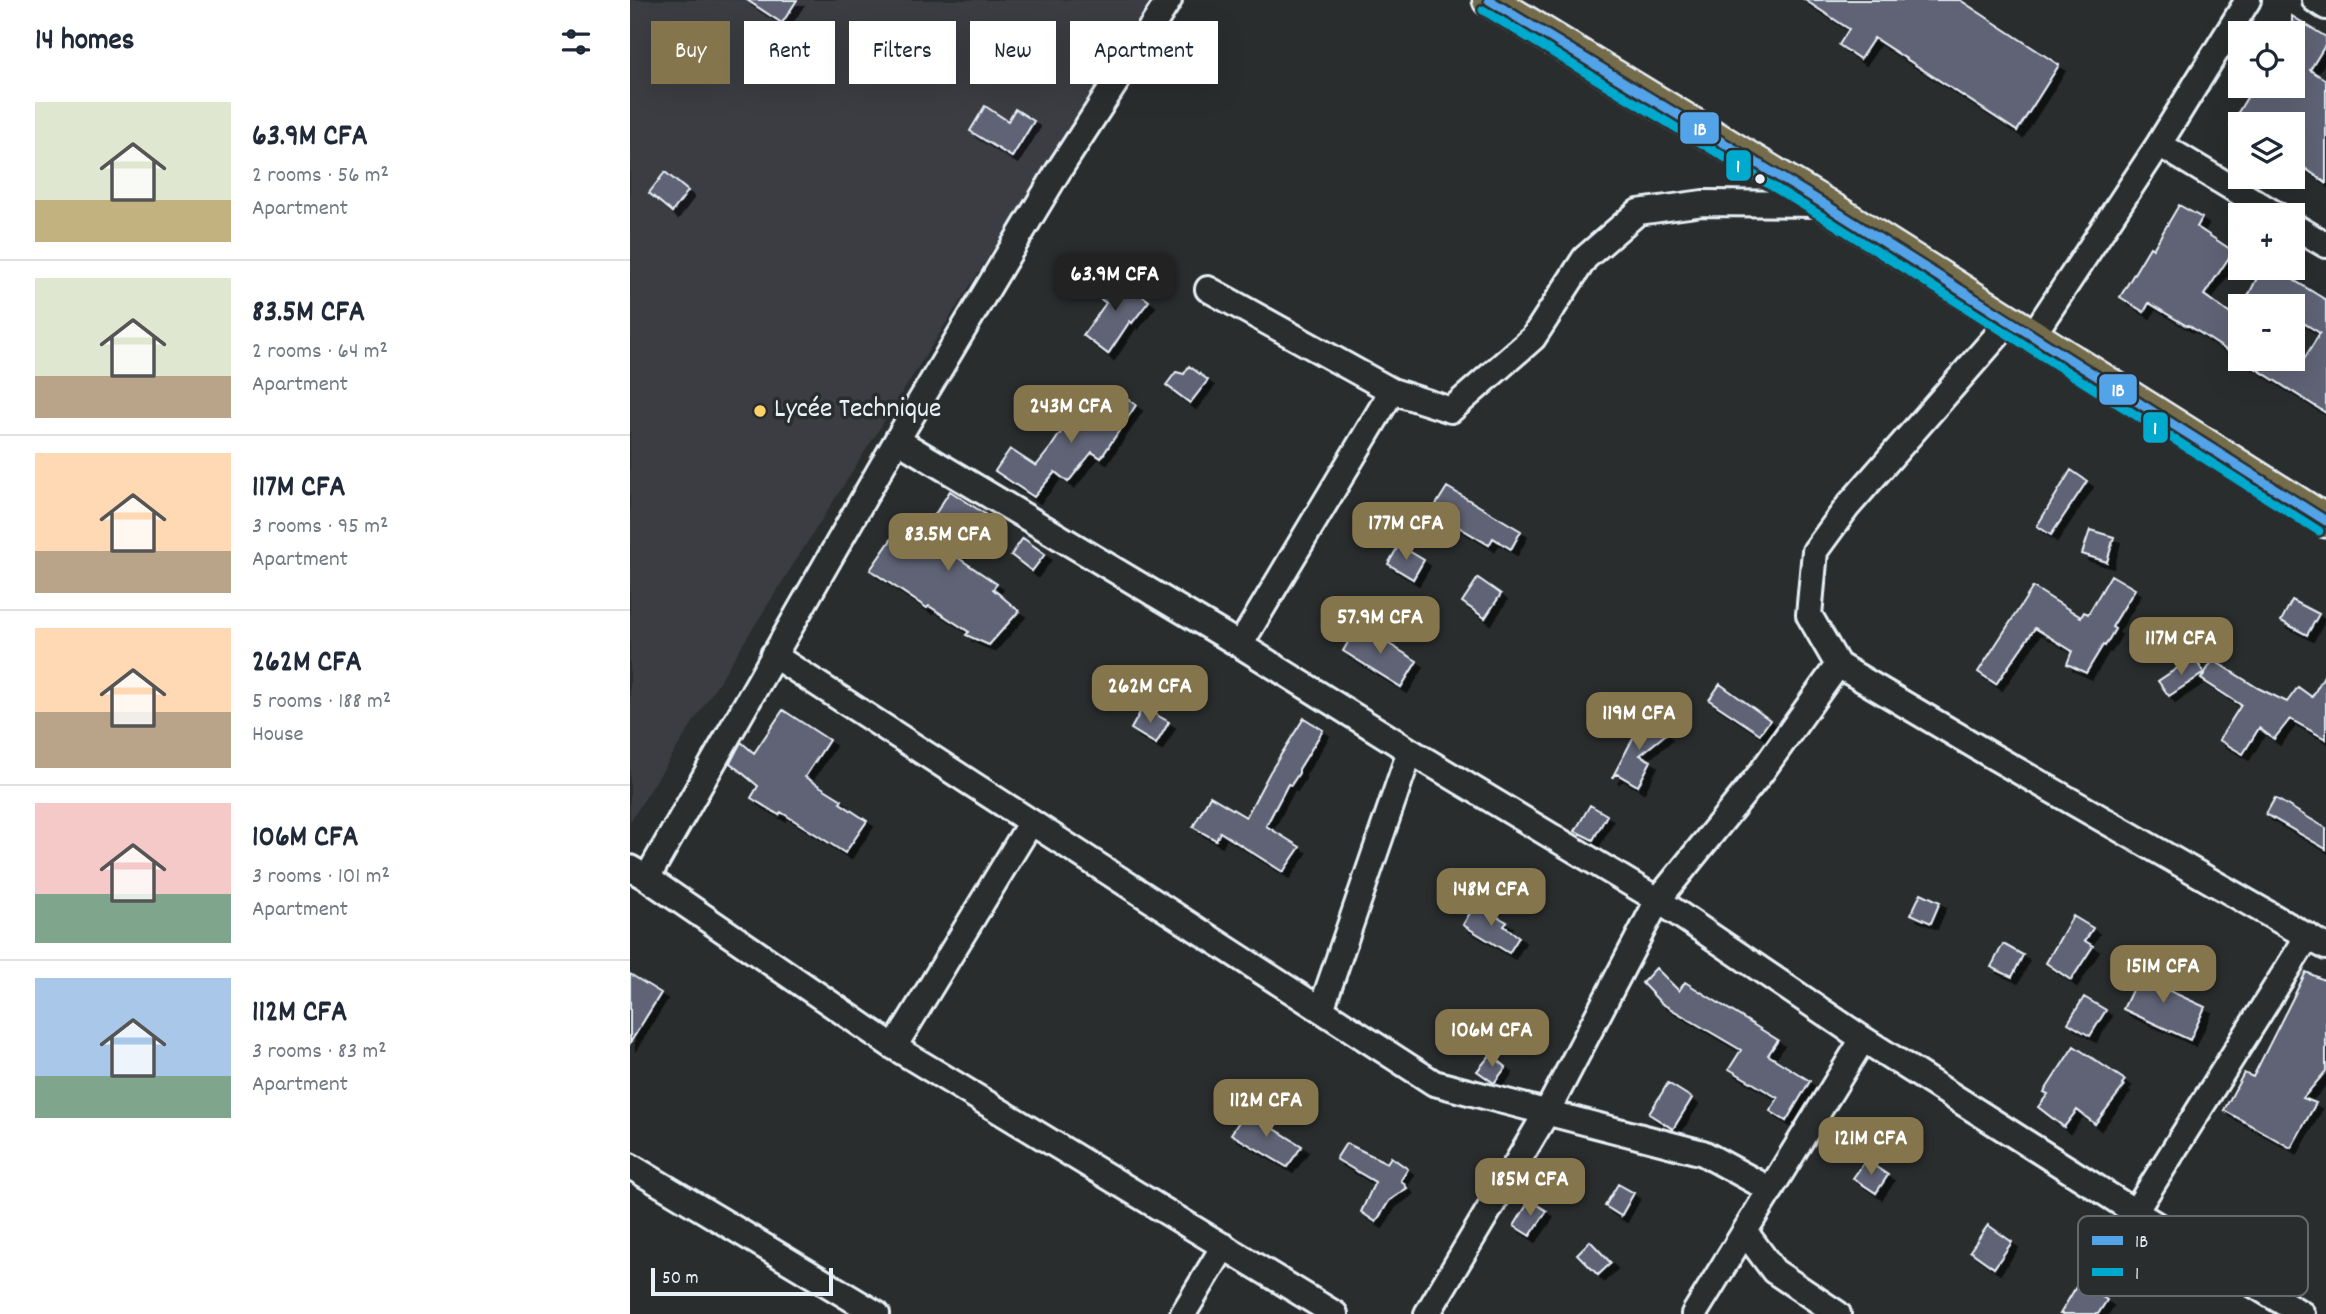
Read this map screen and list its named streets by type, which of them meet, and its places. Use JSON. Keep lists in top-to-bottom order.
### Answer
{
  "places": ["Lycée Technique"],
  "lines": ["transit line 1B", "transit line 1"],
  "legend": ["1B", "1"],
  "scale_bar": "50 m",
  "page": {
    "heading": "14 homes",
    "map_buttons": ["+", "−"],
    "chip": [
      "Buy",
      "Rent",
      "Filters",
      "New",
      "Apartment"
    ],
    "list": [
      {
        "name": "63.9M CFA",
        "note": "2 rooms · 56 m² · Apartment"
      },
      {
        "name": "83.5M CFA",
        "note": "2 rooms · 64 m² · Apartment"
      },
      {
        "name": "117M CFA",
        "note": "3 rooms · 95 m² · Apartment"
      },
      {
        "name": "262M CFA",
        "note": "5 rooms · 188 m² · House"
      },
      {
        "name": "106M CFA",
        "note": "3 rooms · 101 m² · Apartment"
      },
      {
        "name": "112M CFA",
        "note": "3 rooms · 83 m² · Apartment"
      }
    ],
    "price": [
      "63.9M CFA",
      "243M CFA",
      "177M CFA",
      "83.5M CFA",
      "57.9M CFA",
      "117M CFA",
      "262M CFA",
      "119M CFA",
      "148M CFA",
      "151M CFA",
      "106M CFA",
      "112M CFA",
      "121M CFA",
      "185M CFA"
    ],
    "scale": "50 m"
  }
}
